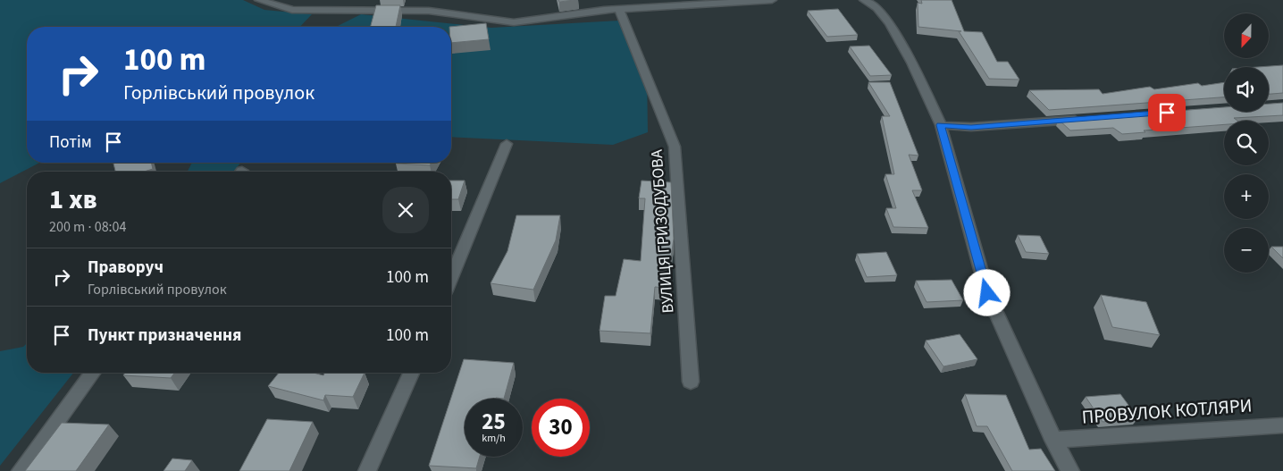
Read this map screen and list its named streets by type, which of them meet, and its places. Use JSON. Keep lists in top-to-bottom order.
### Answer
{
  "streets": {
    "street": ["ВУЛИЦЯ ГРИЗОДУБОВА", "ПРОВУЛОК КОТЛЯРИ"]
  },
  "north": "bottom",
  "page": {
    "map_buttons": ["+", "−"],
    "turn": ["100 m", "Горлівський провулок"],
    "then": "Потім",
    "heading": ["1 хв", "200 m · 08:04"],
    "list": [
      {
        "name": "Праворуч",
        "note": "Горлівський провулок",
        "value": "100 m"
      },
      {
        "name": "Пункт призначення",
        "value": "100 m"
      }
    ],
    "speed": "25 km/h",
    "limit": "30"
  }
}
